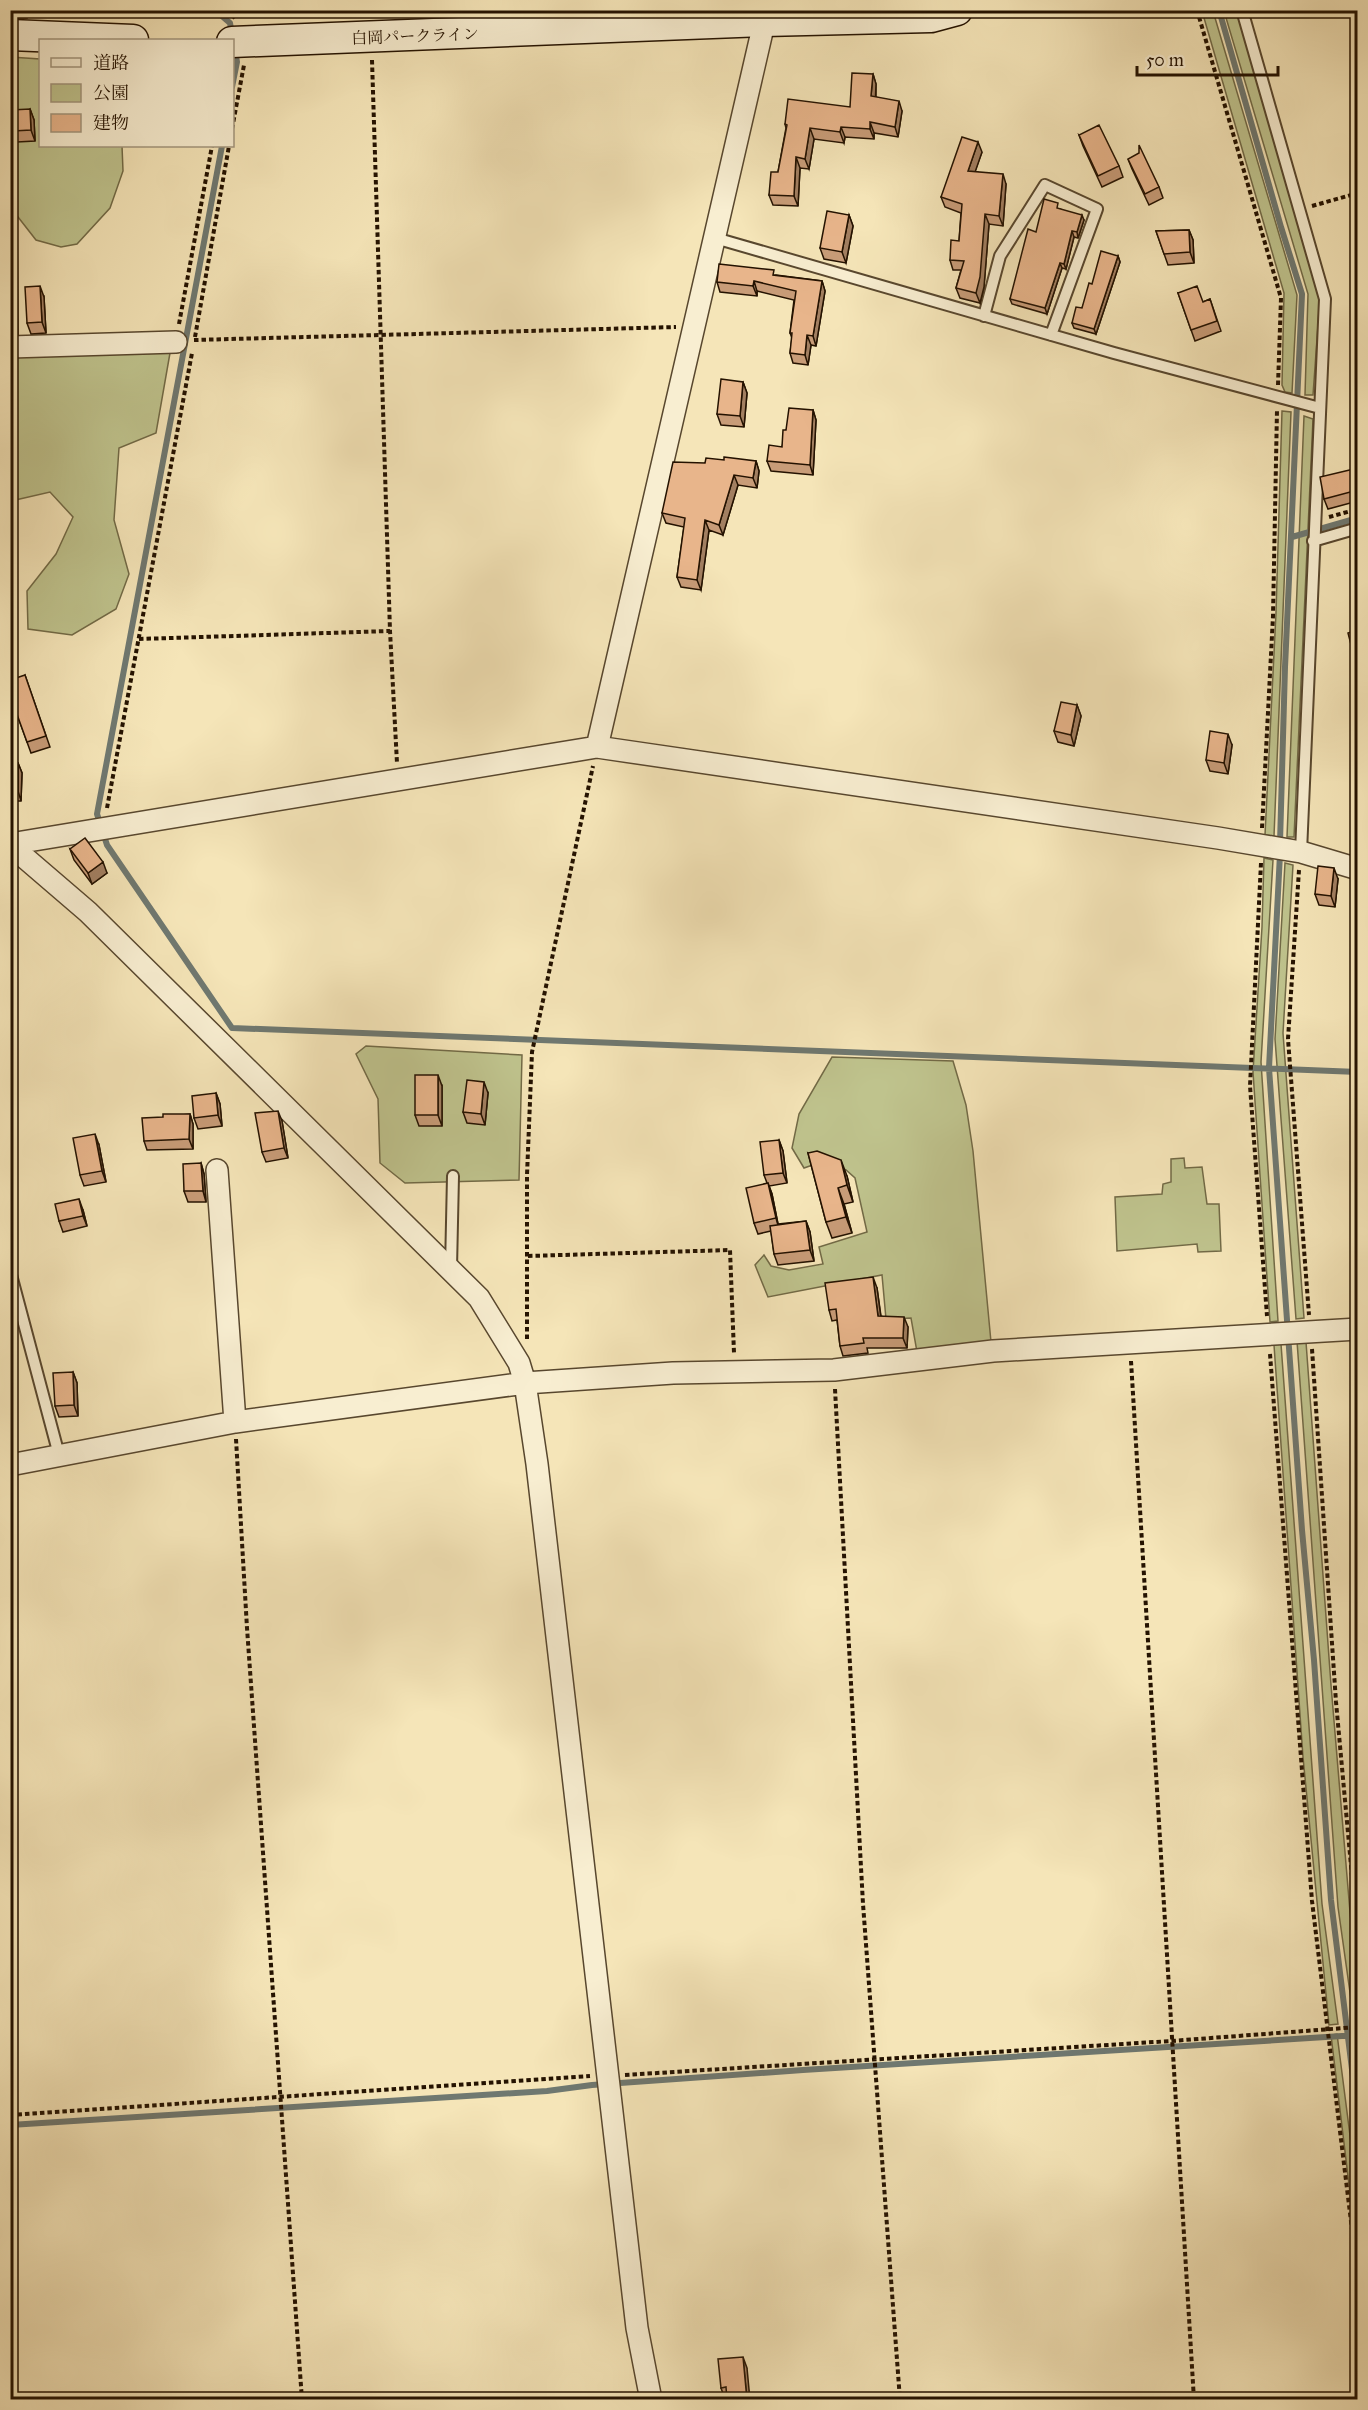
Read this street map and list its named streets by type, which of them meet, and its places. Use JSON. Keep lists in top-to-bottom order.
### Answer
{
  "streets": {
    "street": ["白岡パークライン"]
  },
  "legend": ["道路", "公園", "建物"],
  "scale_bar": "50 m"
}
